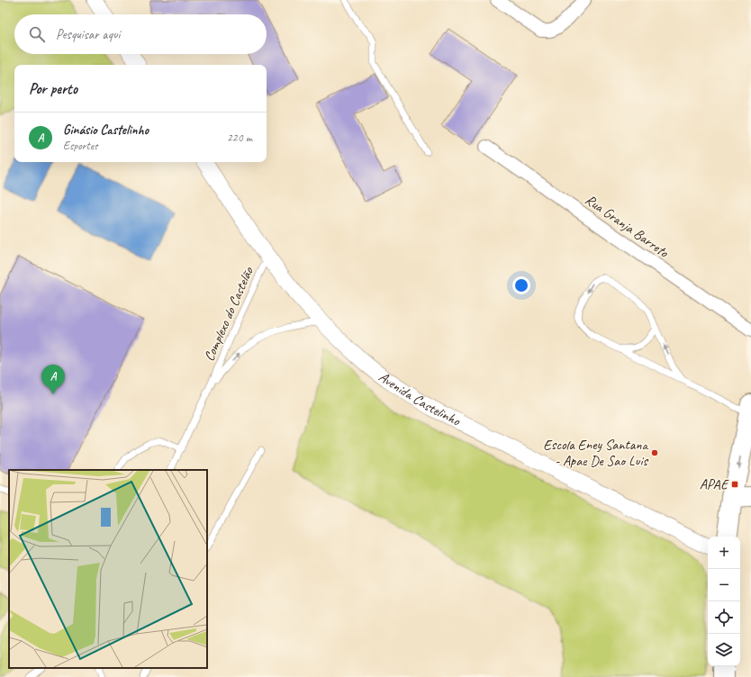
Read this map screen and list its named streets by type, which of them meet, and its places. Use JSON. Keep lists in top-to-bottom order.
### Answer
{
  "streets": {
    "street": ["Rua Granja Barreto", "Avenida Castelinho"],
    "lane": ["Complexo do Castelão"]
  },
  "crossings": [
    ["Complexo do Castelão", "Avenida Castelinho"]
  ],
  "places": {
    "other": ["Escola Eney Santana - Apae De Sao Luis"],
    "transit": ["APAE"]
  },
  "page": {
    "search": "Pesquisar aqui",
    "heading": "Por perto",
    "list": [
      {
        "mark": "A",
        "name": "Ginásio Castelinho",
        "note": "Esportes",
        "value": "220 m"
      }
    ],
    "pins": "A",
    "map_buttons": ["+", "−"]
  }
}
